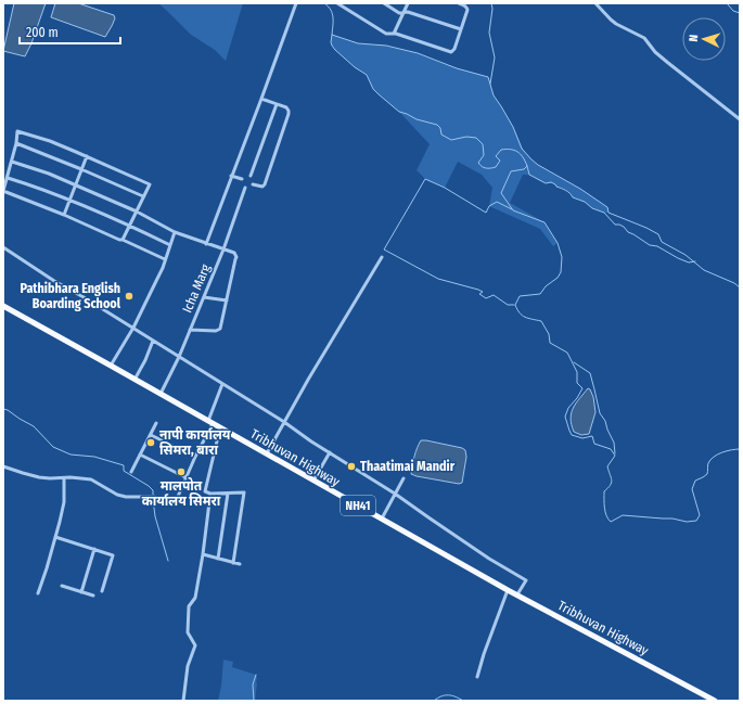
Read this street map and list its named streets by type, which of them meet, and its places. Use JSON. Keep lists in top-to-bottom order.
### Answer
{
  "streets": {
    "highway": ["Tribhuvan Highway", "NH41"],
    "street": ["Icha Marg"]
  },
  "crossings": [
    ["Icha Marg", "Tribhuvan Highway"]
  ],
  "places": [
    "Pathibhara English Boarding School",
    "नापी कार्यालय सिमरा, बारा",
    "Thaatimai Mandir",
    "मालपोत कार्यालय सिमरा"
  ],
  "scale_bar": "200 m",
  "north": "left"
}
